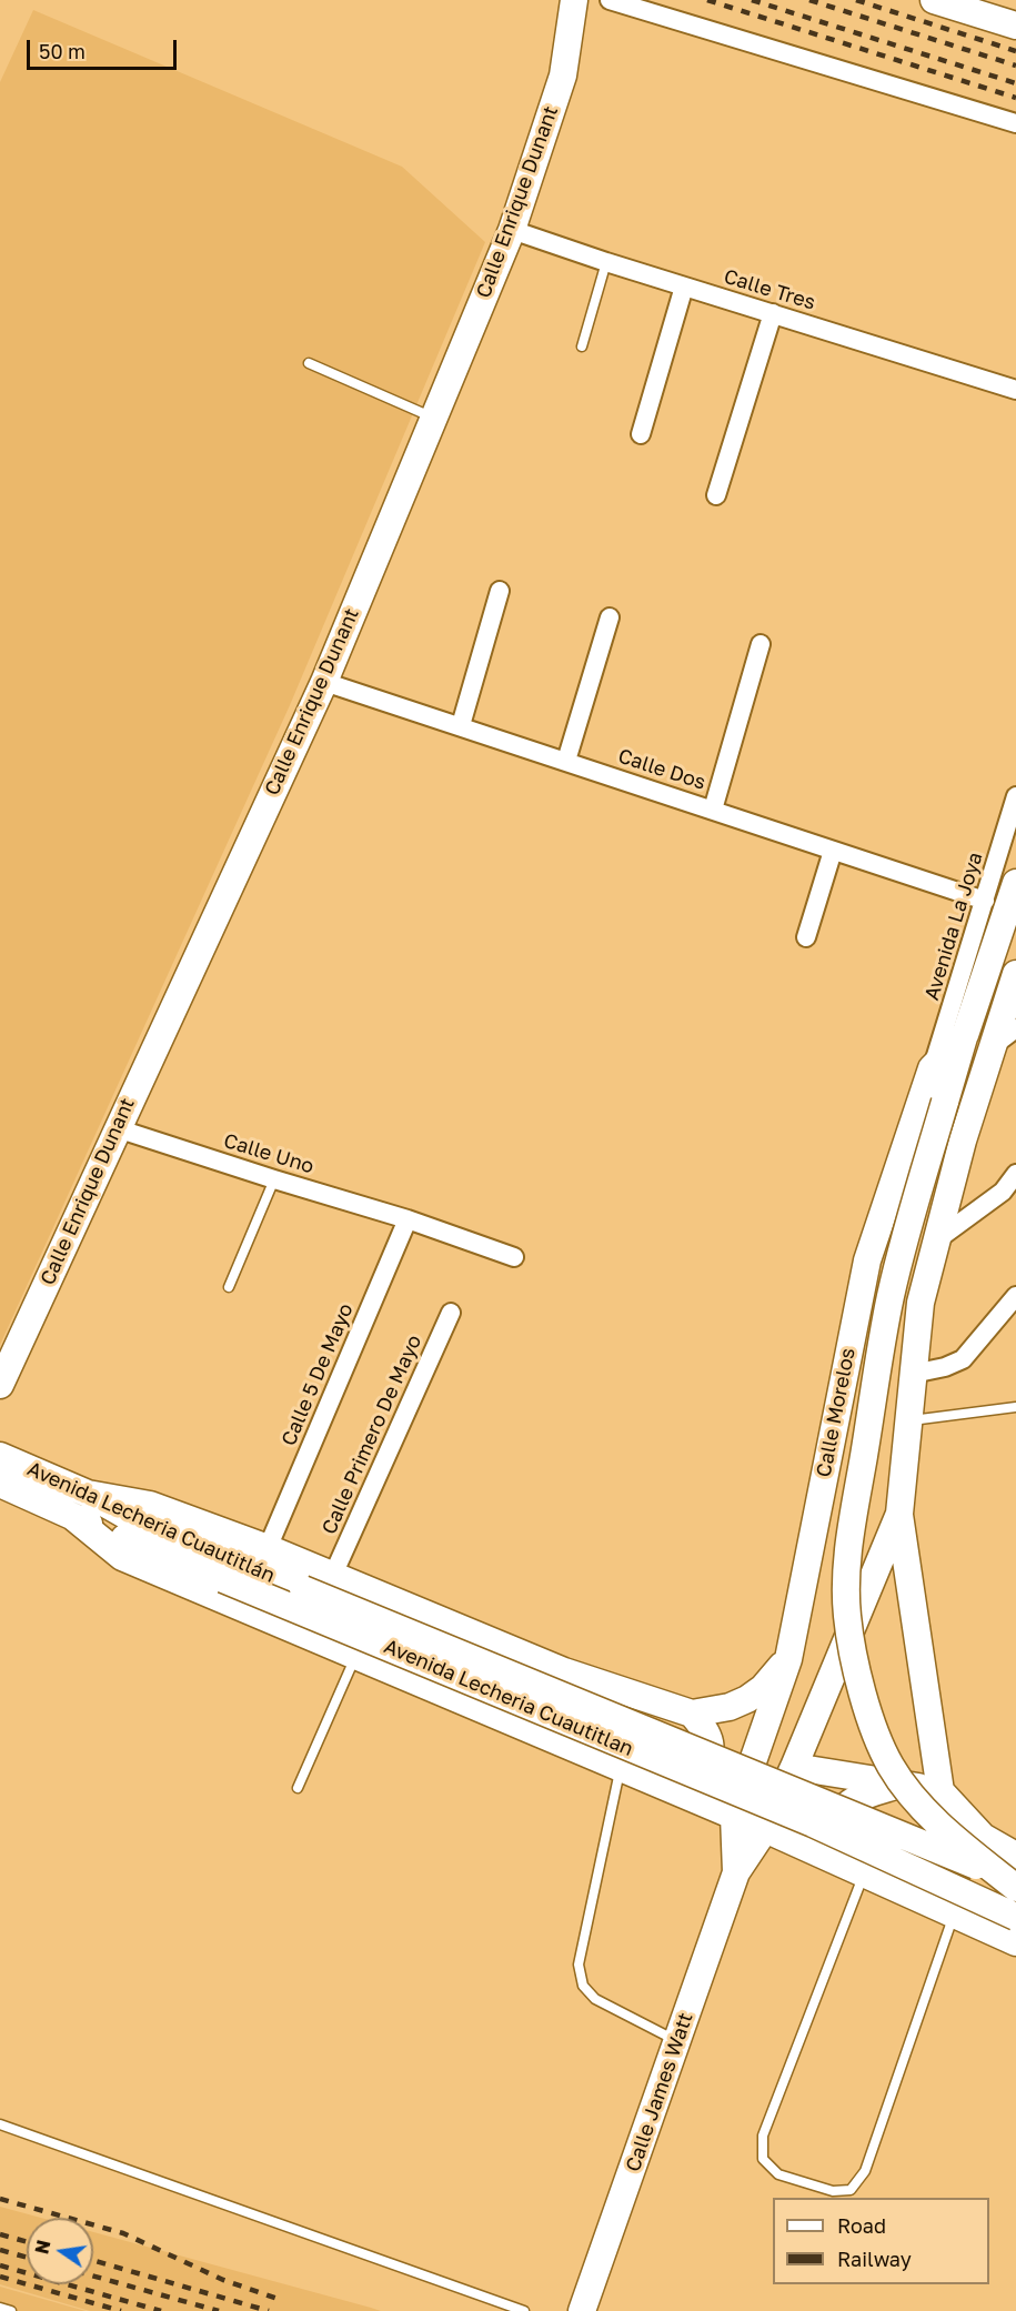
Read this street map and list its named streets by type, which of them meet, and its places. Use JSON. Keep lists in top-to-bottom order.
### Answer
{
  "streets": {
    "main road": [
      "Calle Enrique Dunant",
      "Calle Morelos",
      "Avenida Lecheria Cuautitlán",
      "Avenida Lecheria Cuautitlan",
      "Calle James Watt"
    ],
    "street": [
      "Calle Tres",
      "Calle Dos",
      "Avenida La Joya",
      "Calle Uno",
      "Calle 5 De Mayo",
      "Calle Primero De Mayo"
    ]
  },
  "crossings": [
    ["Calle Enrique Dunant", "Calle Tres"],
    ["Calle Enrique Dunant", "Calle Dos"],
    ["Calle Enrique Dunant", "Calle Uno"],
    ["Calle Dos", "Avenida La Joya"],
    ["Avenida La Joya", "Calle Morelos"],
    ["Calle Uno", "Calle 5 De Mayo"],
    ["Calle Morelos", "Calle James Watt"],
    ["Avenida Lecheria Cuautitlán", "Avenida Lecheria Cuautitlan"]
  ],
  "legend": ["Road", "Railway"],
  "scale_bar": "50 m",
  "north": "left"
}
